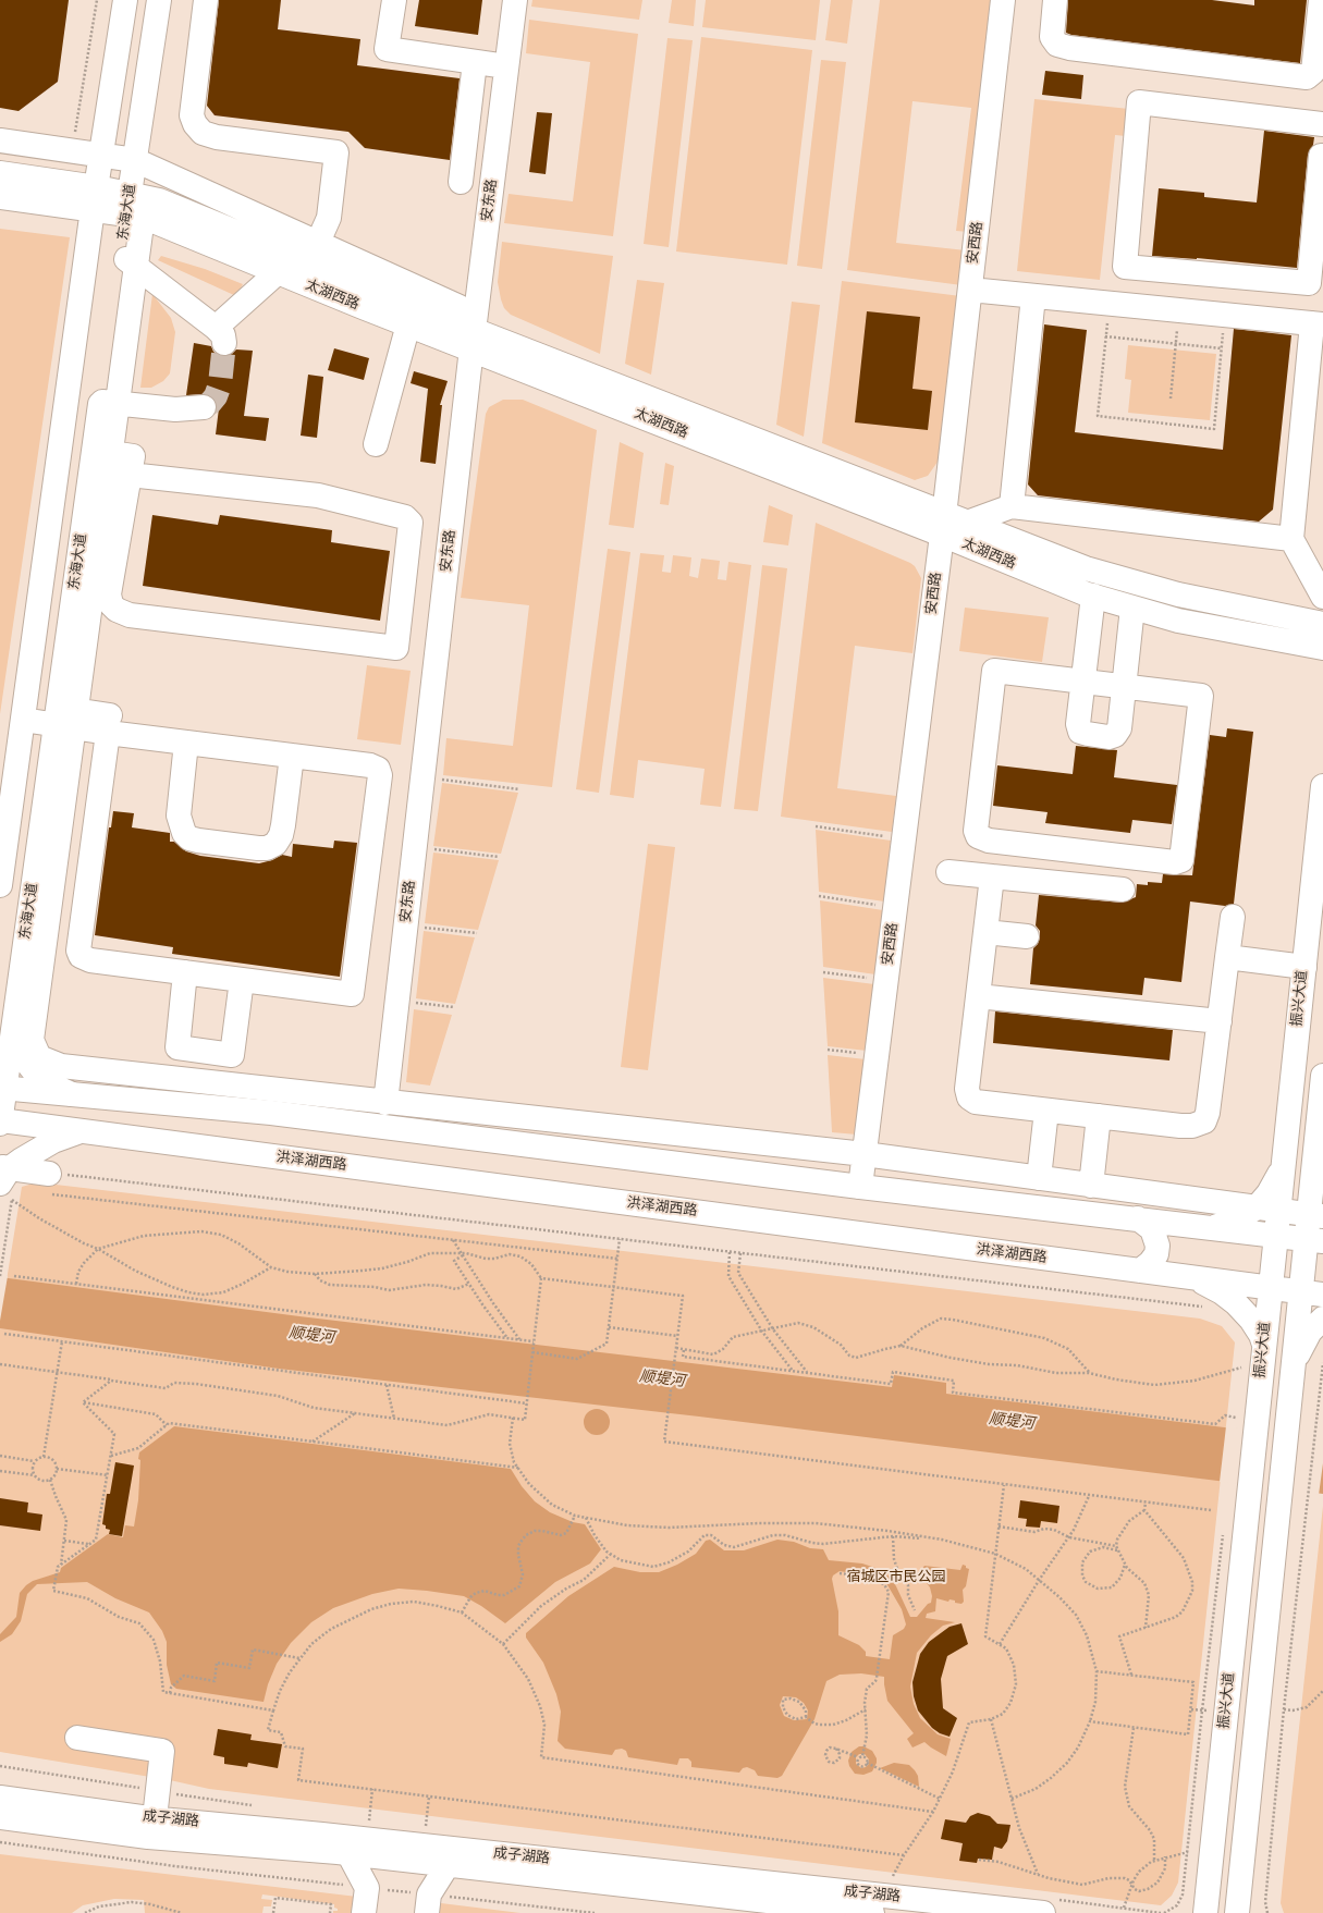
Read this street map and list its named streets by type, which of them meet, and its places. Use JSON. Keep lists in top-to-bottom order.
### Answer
{
  "streets": {
    "street": [
      "安东路",
      "东海大道",
      "安西路",
      "太湖西路",
      "振兴大道",
      "洪泽湖西路",
      "成子湖路"
    ]
  },
  "crossings": [
    ["安东路", "太湖西路"],
    ["东海大道", "太湖西路"],
    ["东海大道", "洪泽湖西路"],
    ["安西路", "太湖西路"],
    ["振兴大道", "洪泽湖西路"]
  ],
  "water": ["顺堤河"],
  "parks": ["宿城区市民公园"]
}
